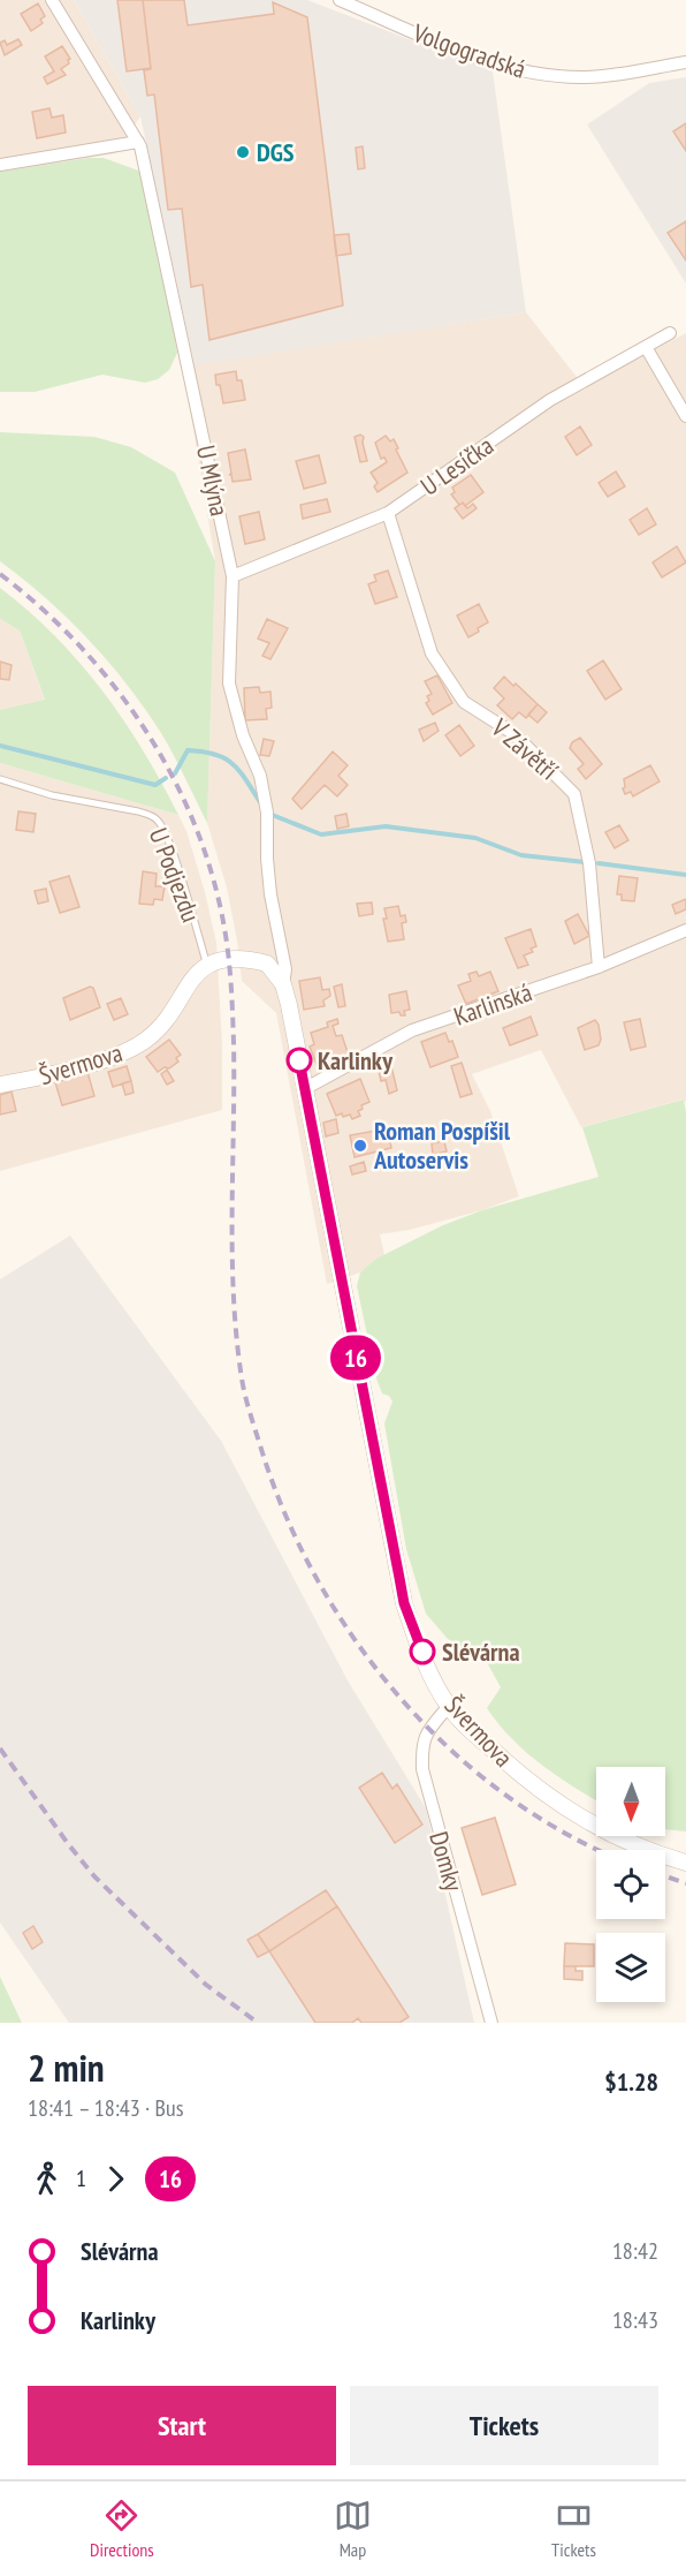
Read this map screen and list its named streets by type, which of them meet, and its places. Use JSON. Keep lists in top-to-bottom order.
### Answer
{
  "streets": {
    "street": [
      "Volgogradská",
      "U Lesíčka",
      "U Mlýna",
      "V Závětří",
      "Karlinská",
      "Švermova",
      "Domky"
    ],
    "lane": ["U Podjezdu"]
  },
  "crossings": [
    ["U Lesíčka", "U Mlýna"],
    ["U Lesíčka", "V Závětří"],
    ["U Mlýna", "Švermova"],
    ["V Závětří", "Karlinská"],
    ["U Podjezdu", "Švermova"],
    ["Karlinská", "Švermova"],
    ["Švermova", "Domky"]
  ],
  "places": [
    "DGS",
    "Karlinky",
    "Roman Pospíšil Autoservis",
    "Slévárna"
  ],
  "lines": ["bus line 16"],
  "north": "bottom",
  "page": {
    "on_map": "16",
    "heading": ["2 min", "18:41 – 18:43 · Bus", "$1.28"],
    "legs": ["1", "16"],
    "list": [
      {
        "name": "Slévárna",
        "value": "18:42"
      },
      {
        "name": "Karlinky",
        "value": "18:43"
      }
    ],
    "buttons": ["Start", "Tickets"],
    "tabs": ["Directions", "Map", "Tickets"]
  }
}
